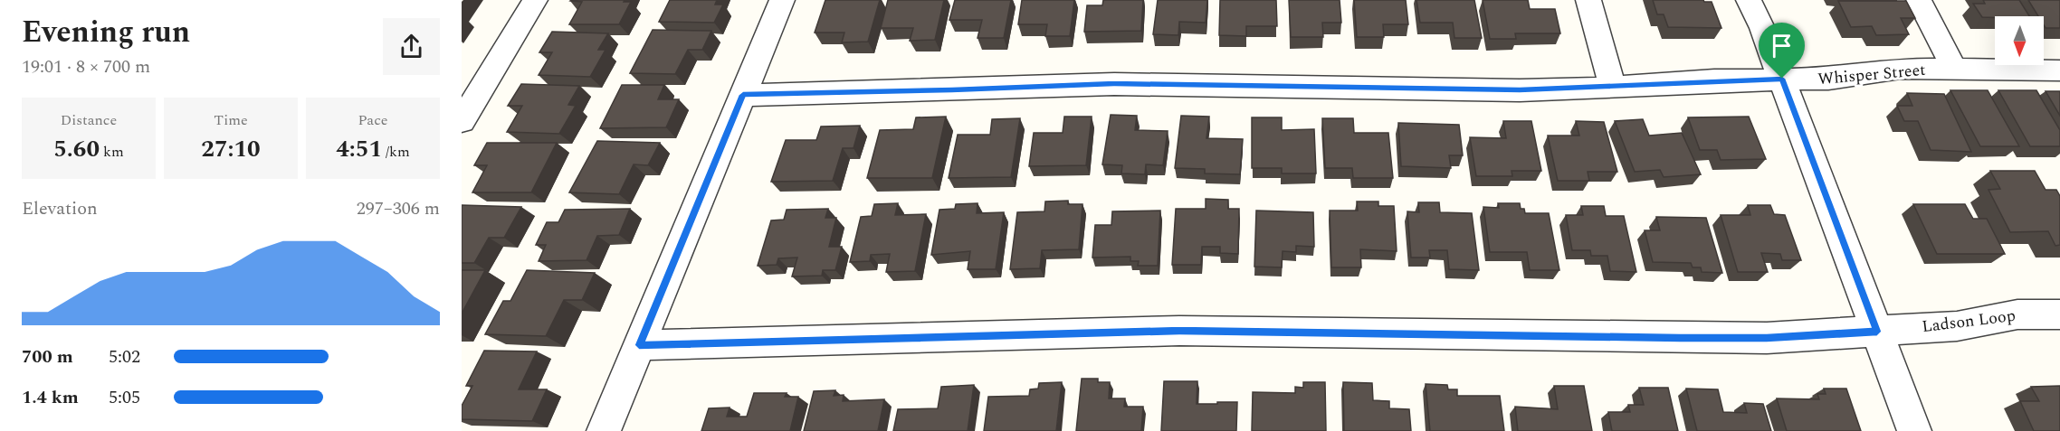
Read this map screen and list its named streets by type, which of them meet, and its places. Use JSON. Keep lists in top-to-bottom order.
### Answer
{
  "streets": {
    "street": ["Whisper Street", "Ladson Loop"]
  },
  "north": "bottom",
  "page": {
    "heading": ["Evening run", "19:01 · 8 × 700 m"],
    "stats": [
      ["Distance", "5.60 km"],
      ["Time", "27:10"],
      ["Pace", "4:51 /km"]
    ],
    "chart": ["Elevation", "297–306 m"],
    "list": [
      {
        "name": "700 m",
        "note": "5:02"
      },
      {
        "name": "1.4 km",
        "note": "5:05"
      }
    ]
  }
}
